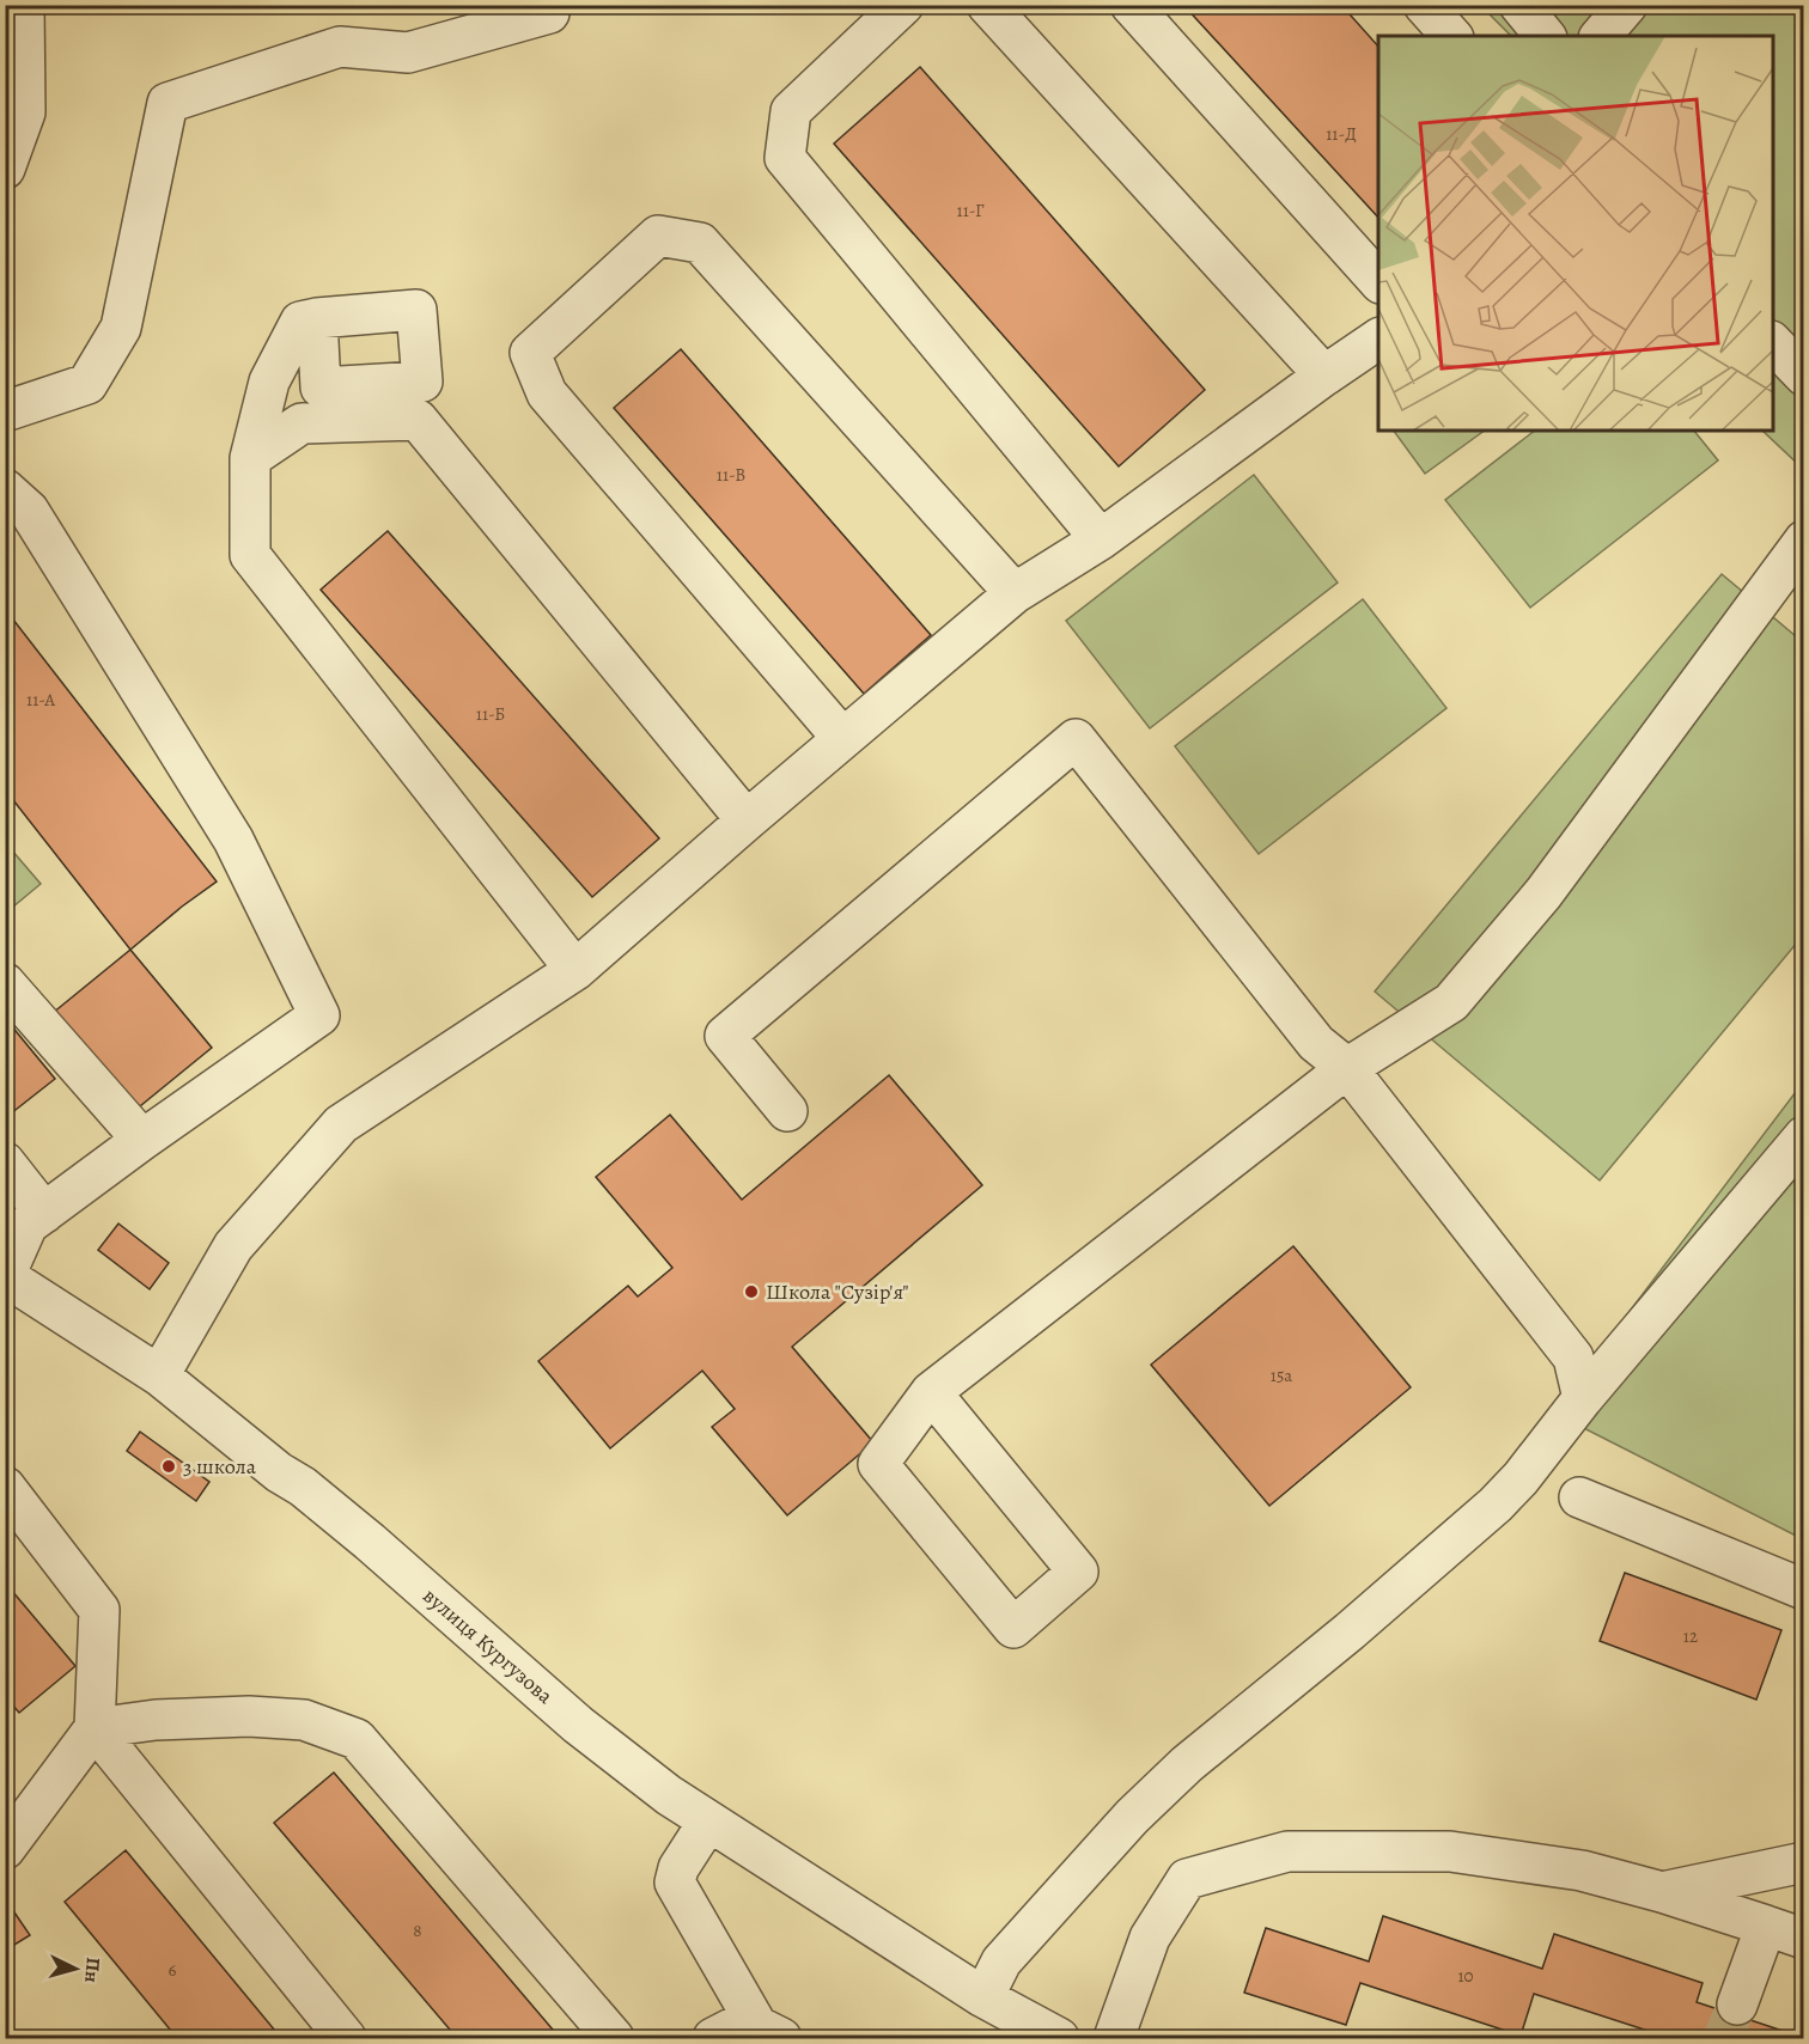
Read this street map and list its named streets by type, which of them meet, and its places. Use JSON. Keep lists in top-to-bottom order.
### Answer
{
  "streets": {
    "street": ["вулиця Кургузова"]
  },
  "places": ["Школа \"Сузір'я\"", "3 школа"],
  "house_numbers": [
    "11-Д",
    "11-Г",
    "11-В",
    "11-А",
    "11-Б",
    "15а",
    "12",
    "8",
    "6",
    "10"
  ],
  "north": "right"
}
